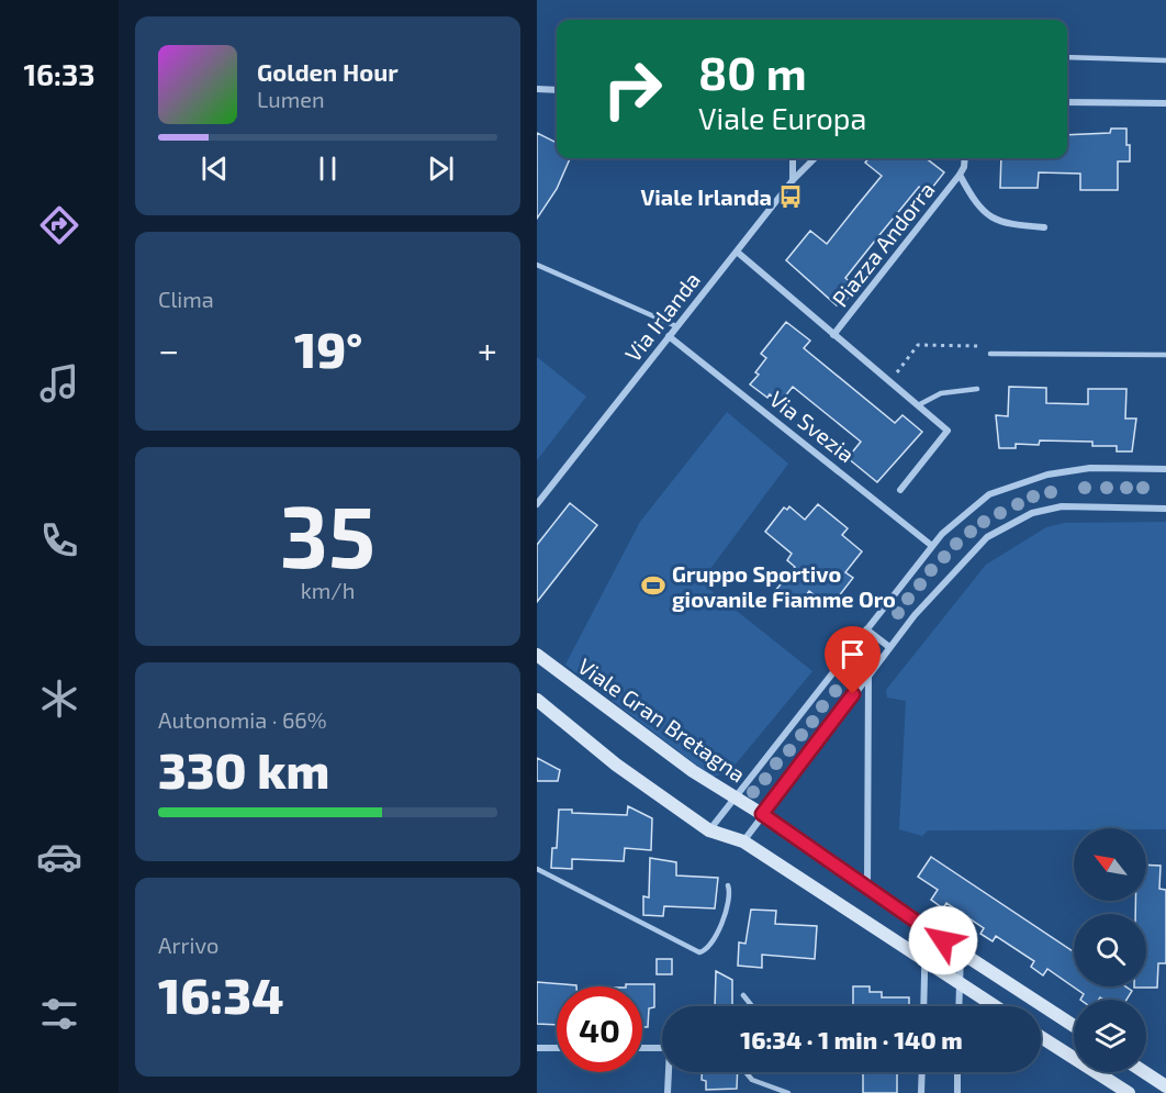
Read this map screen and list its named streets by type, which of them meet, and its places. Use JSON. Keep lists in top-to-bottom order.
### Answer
{
  "streets": {
    "street": [
      "Piazza Andorra",
      "Via Irlanda",
      "Via Svezia",
      "Viale Gran Bretagna"
    ]
  },
  "crossings": [
    ["Via Irlanda", "Via Svezia"]
  ],
  "places": {
    "bus stop": ["Viale Irlanda"],
    "sports": ["Gruppo Sportivo giovanile Fiamme Oro"]
  },
  "north": "top left",
  "page": {
    "tabs": "16:33",
    "turn": ["80 m", "Viale Europa"],
    "song": ["Golden Hour", "Lumen"],
    "tile": [
      "Clima",
      ["35", "km/h"],
      ["Autonomia · 66%", "330 km"],
      ["Arrivo", "16:34"]
    ],
    "heat": ["−", "19°", "+"],
    "limit": "40",
    "trip": "16:34 · 1 min · 140 m"
  }
}
